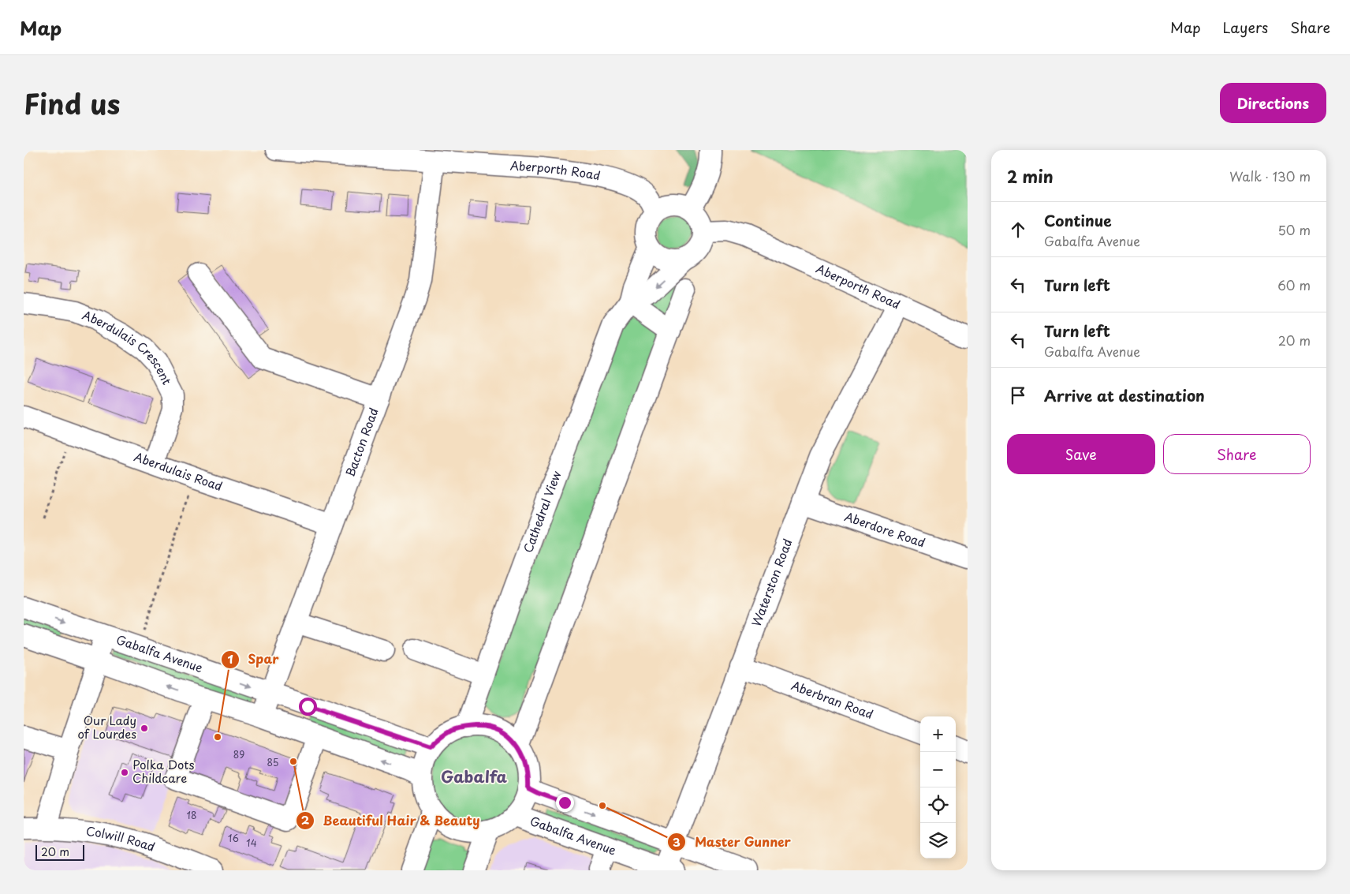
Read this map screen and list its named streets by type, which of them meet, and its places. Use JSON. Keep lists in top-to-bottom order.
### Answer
{
  "streets": {
    "street": [
      "Aberporth Road",
      "Aberdulais Crescent",
      "Bacton Road",
      "Aberdulais Road",
      "Cathedral View",
      "Aberdore Road",
      "Waterston Road",
      "Gabalfa Avenue",
      "Aberbran Road",
      "Colwill Road"
    ]
  },
  "crossings": [
    ["Aberporth Road", "Bacton Road"],
    ["Aberporth Road", "Cathedral View"],
    ["Aberporth Road", "Waterston Road"],
    ["Aberdulais Crescent", "Aberdulais Road"],
    ["Bacton Road", "Aberdulais Road"],
    ["Bacton Road", "Gabalfa Avenue"],
    ["Cathedral View", "Gabalfa Avenue"],
    ["Aberdore Road", "Waterston Road"],
    ["Waterston Road", "Gabalfa Avenue"],
    ["Waterston Road", "Aberbran Road"]
  ],
  "districts": ["Gabalfa"],
  "places": [
    "Our Lady of Lourdes",
    "Spar",
    "Beautiful Hair & Beauty",
    "Polka Dots Childcare",
    "Master Gunner"
  ],
  "house_numbers": [
    "89",
    "85",
    "18",
    "16",
    "14"
  ],
  "scale_bar": "20 m",
  "page": {
    "header": "Map",
    "nav": ["Map", "Layers", "Share"],
    "title": "Find us",
    "buttons": [
      "Directions",
      ["Save", "Share"]
    ],
    "heading": ["2 min", "Walk · 130 m"],
    "list": [
      ["Continue", "Gabalfa Avenue", "50 m"],
      ["Turn left", "60 m"],
      ["Turn left", "Gabalfa Avenue", "20 m"],
      "Arrive at destination"
    ],
    "map_buttons": ["+", "−"],
    "scale": "20 m"
  }
}
